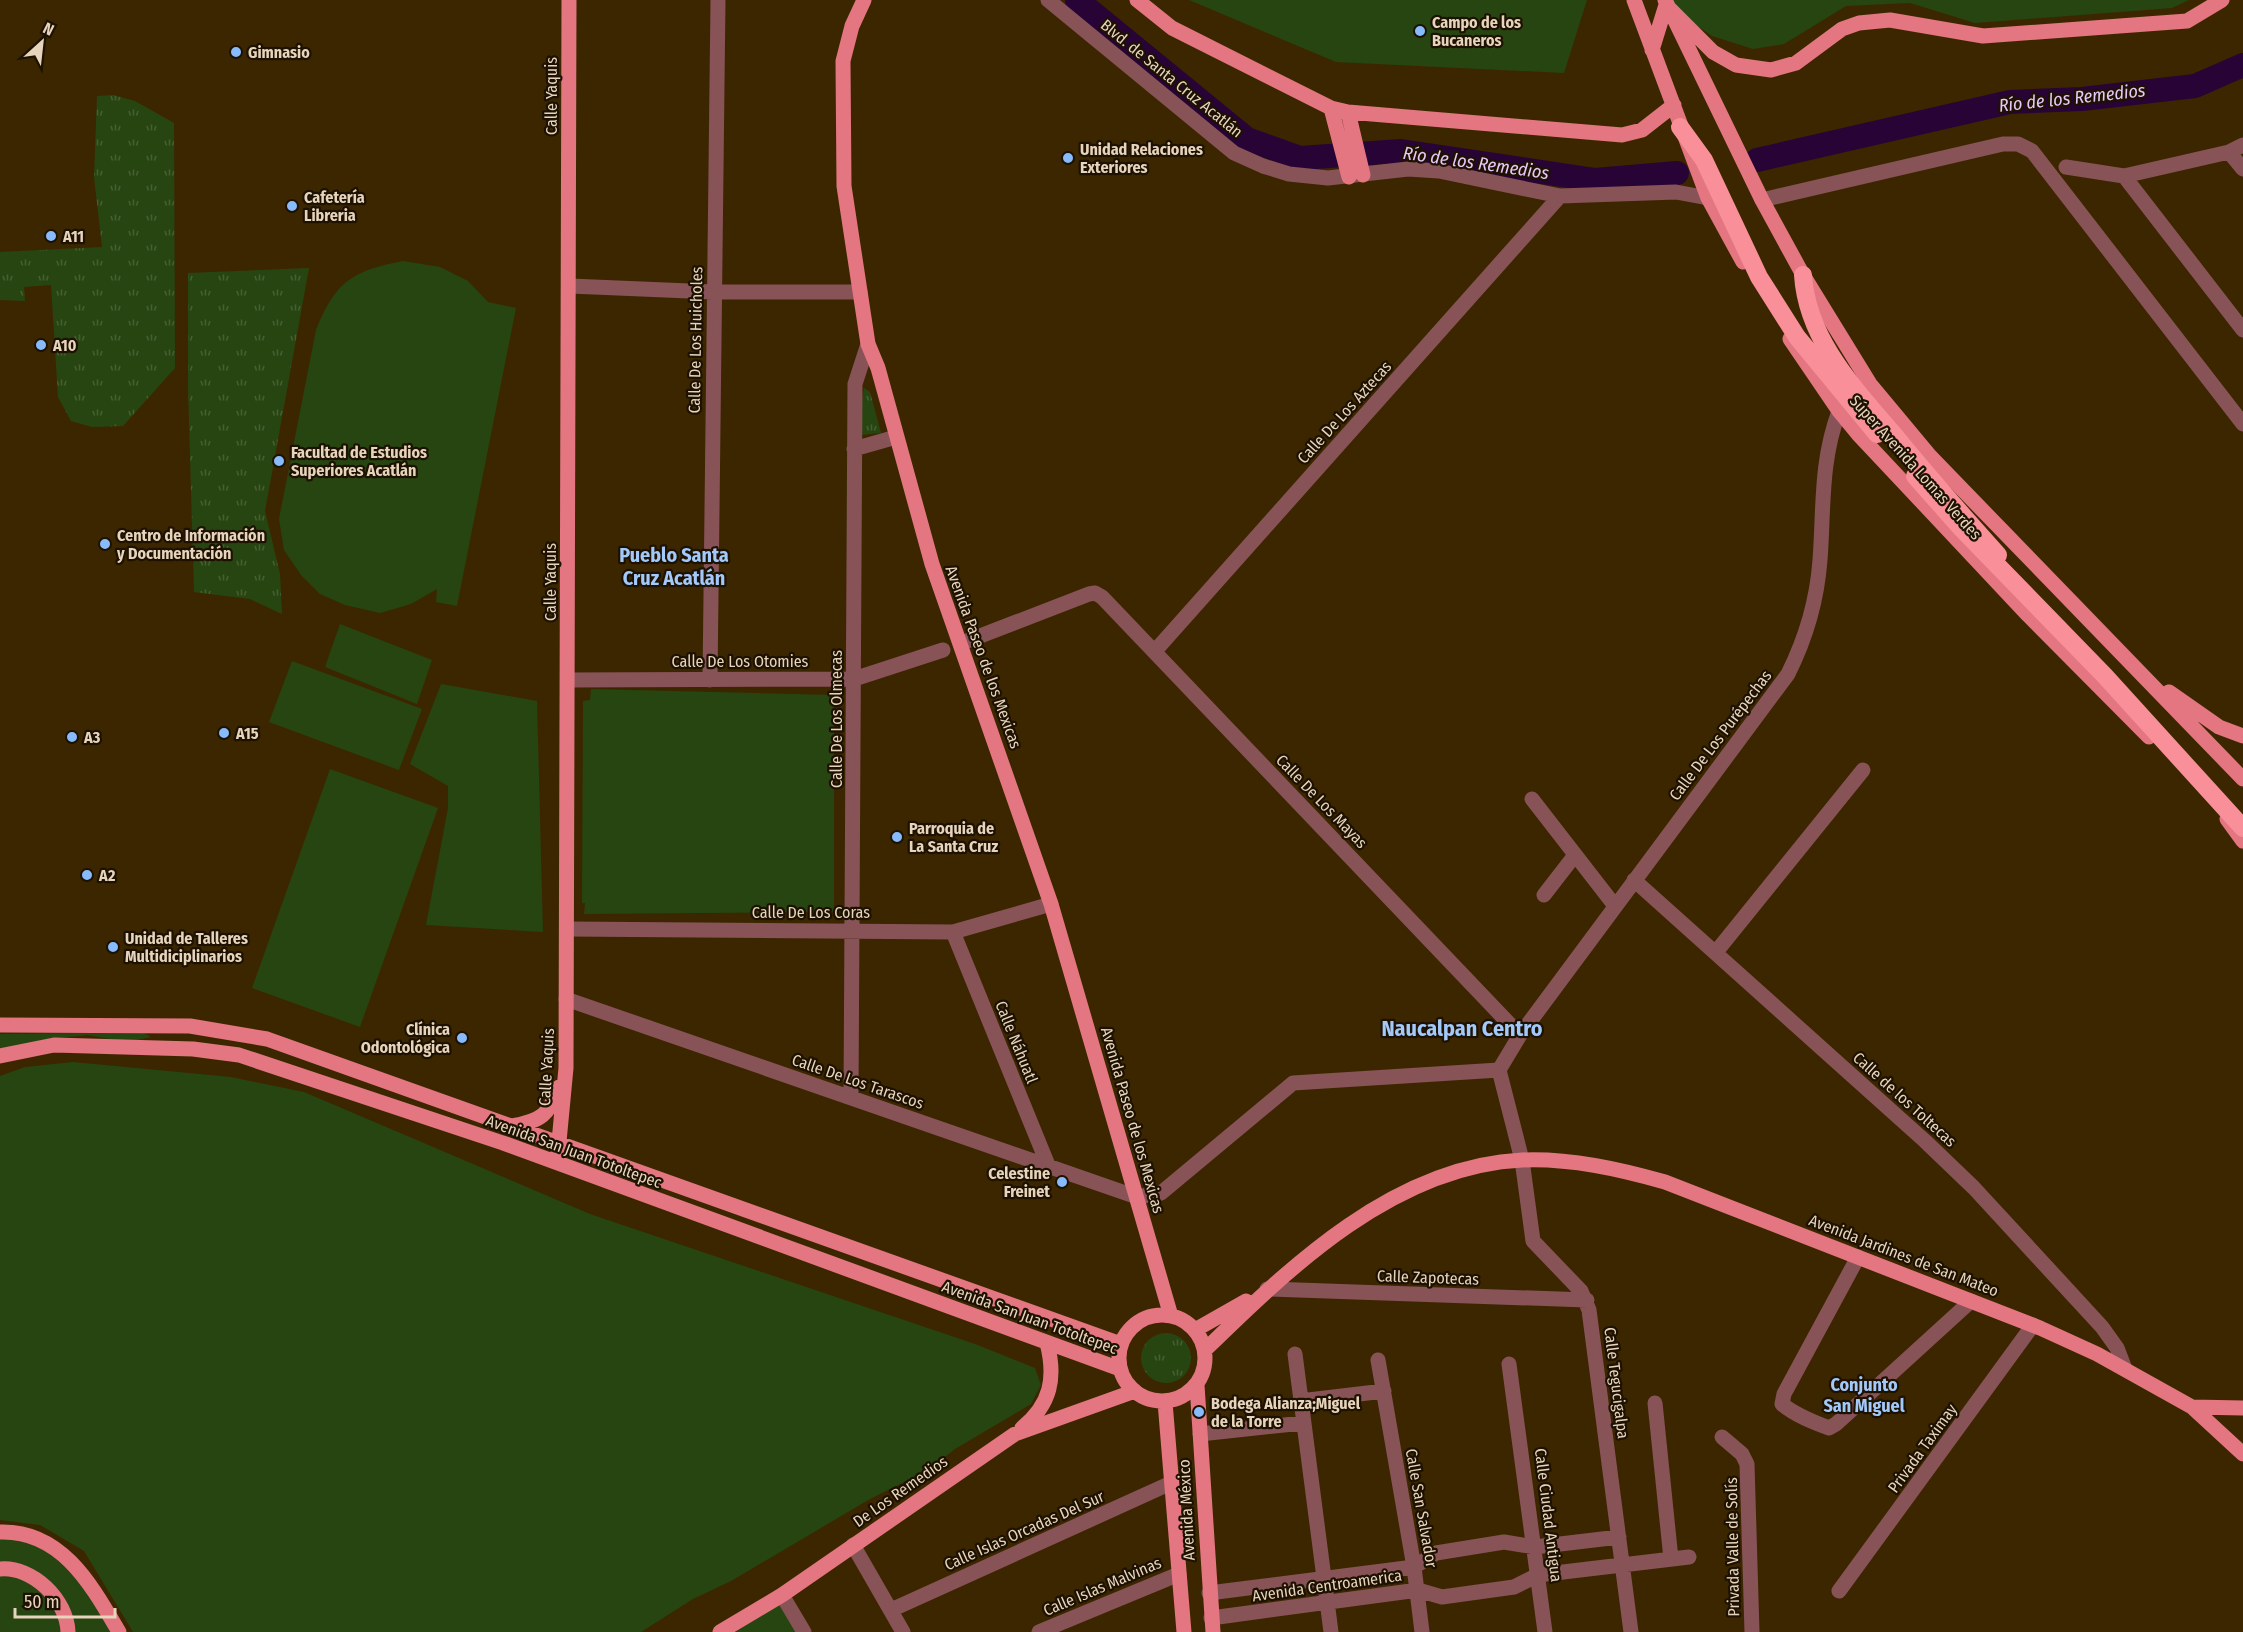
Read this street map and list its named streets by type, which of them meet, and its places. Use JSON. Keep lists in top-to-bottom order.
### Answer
{
  "streets": {
    "main road": [
      "Calle Yaquis",
      "Súper Avenida Lomas Verdes",
      "Avenida Paseo de los Mexicas",
      "Avenida San Juan Totoltepec",
      "Avenida Jardines de San Mateo",
      "De Los Remedios",
      "Avenida México"
    ],
    "street": [
      "Blvd. de Santa Cruz Acatlán",
      "Calle De Los Huicholes",
      "Calle De Los Aztecas",
      "Calle De Los Otomies",
      "Calle De Los Olmecas",
      "Calle De Los Purépechas",
      "Calle De Los Mayas",
      "Calle De Los Coras",
      "Calle Náhuatl",
      "Calle De Los Tarascos",
      "Calle de los Toltecas",
      "Calle Zapotecas",
      "Calle Tegucigalpa",
      "Privada Taximay",
      "Calle San Salvador",
      "Calle Ciudad Antigua",
      "Calle Islas Orcadas Del Sur",
      "Privada Valle de Solís",
      "Avenida Centroamerica",
      "Calle Islas Malvinas"
    ]
  },
  "crossings": [
    ["Blvd. de Santa Cruz Acatlán", "Calle De Los Aztecas"],
    ["Blvd. de Santa Cruz Acatlán", "Súper Avenida Lomas Verdes"],
    ["Calle Yaquis", "Calle De Los Otomies"],
    ["Calle Yaquis", "Calle De Los Coras"],
    ["Calle Yaquis", "Calle De Los Tarascos"],
    ["Calle Yaquis", "Avenida San Juan Totoltepec"],
    ["Calle De Los Huicholes", "Calle De Los Otomies"],
    ["Calle De Los Aztecas", "Calle De Los Mayas"],
    ["Súper Avenida Lomas Verdes", "Calle De Los Purépechas"],
    ["Avenida Paseo de los Mexicas", "Calle De Los Olmecas"],
    ["Avenida Paseo de los Mexicas", "Calle De Los Mayas"],
    ["Avenida Paseo de los Mexicas", "Calle De Los Coras"],
    ["Avenida Paseo de los Mexicas", "Calle De Los Tarascos"],
    ["Avenida Paseo de los Mexicas", "Avenida San Juan Totoltepec"],
    ["Avenida Paseo de los Mexicas", "De Los Remedios"],
    ["Avenida Paseo de los Mexicas", "Avenida México"],
    ["Calle De Los Otomies", "Calle De Los Olmecas"],
    ["Calle De Los Olmecas", "Calle De Los Coras"],
    ["Calle De Los Olmecas", "Calle De Los Tarascos"],
    ["Calle De Los Purépechas", "Calle De Los Mayas"],
    ["Calle De Los Purépechas", "Calle de los Toltecas"],
    ["Calle De Los Coras", "Calle Náhuatl"],
    ["Calle Náhuatl", "Calle De Los Tarascos"],
    ["Calle de los Toltecas", "Avenida Jardines de San Mateo"],
    ["Avenida San Juan Totoltepec", "De Los Remedios"],
    ["Avenida San Juan Totoltepec", "Avenida México"],
    ["Avenida Jardines de San Mateo", "Calle Zapotecas"],
    ["Avenida Jardines de San Mateo", "Privada Taximay"],
    ["Calle Zapotecas", "Calle Tegucigalpa"],
    ["Calle Tegucigalpa", "Avenida Centroamerica"],
    ["De Los Remedios", "Avenida México"],
    ["Calle San Salvador", "Avenida Centroamerica"],
    ["Avenida México", "Calle Islas Orcadas Del Sur"],
    ["Avenida México", "Avenida Centroamerica"],
    ["Avenida México", "Calle Islas Malvinas"],
    ["Calle Ciudad Antigua", "Avenida Centroamerica"]
  ],
  "districts": ["Pueblo Santa Cruz Acatlán", "Naucalpan Centro", "Conjunto San Miguel"],
  "water": ["Río de los Remedios"],
  "places": [
    "Campo de los Bucaneros",
    "Gimnasio",
    "Unidad Relaciones Exteriores",
    "Cafetería Libreria",
    "A11",
    "A10",
    "Facultad de Estudios Superiores Acatlán",
    "Centro de Información y Documentación",
    "A15",
    "A3",
    "Parroquia de La Santa Cruz",
    "A2",
    "Unidad de Talleres Multidiciplinarios",
    "Clínica Odontológica",
    "Celestine Freinet",
    "Bodega Alianza;Miguel de la Torre"
  ],
  "scale_bar": "50 m",
  "north": "top right"
}
